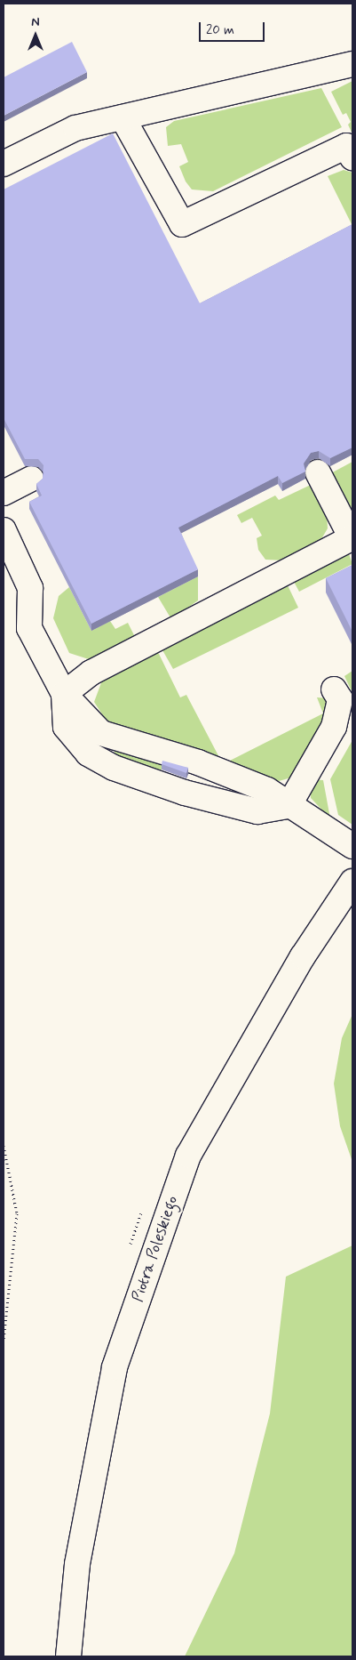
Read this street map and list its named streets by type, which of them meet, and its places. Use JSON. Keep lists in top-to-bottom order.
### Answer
{
  "streets": {
    "street": ["Piotra Poleskiego"]
  },
  "scale_bar": "20 m",
  "north": "top"
}
